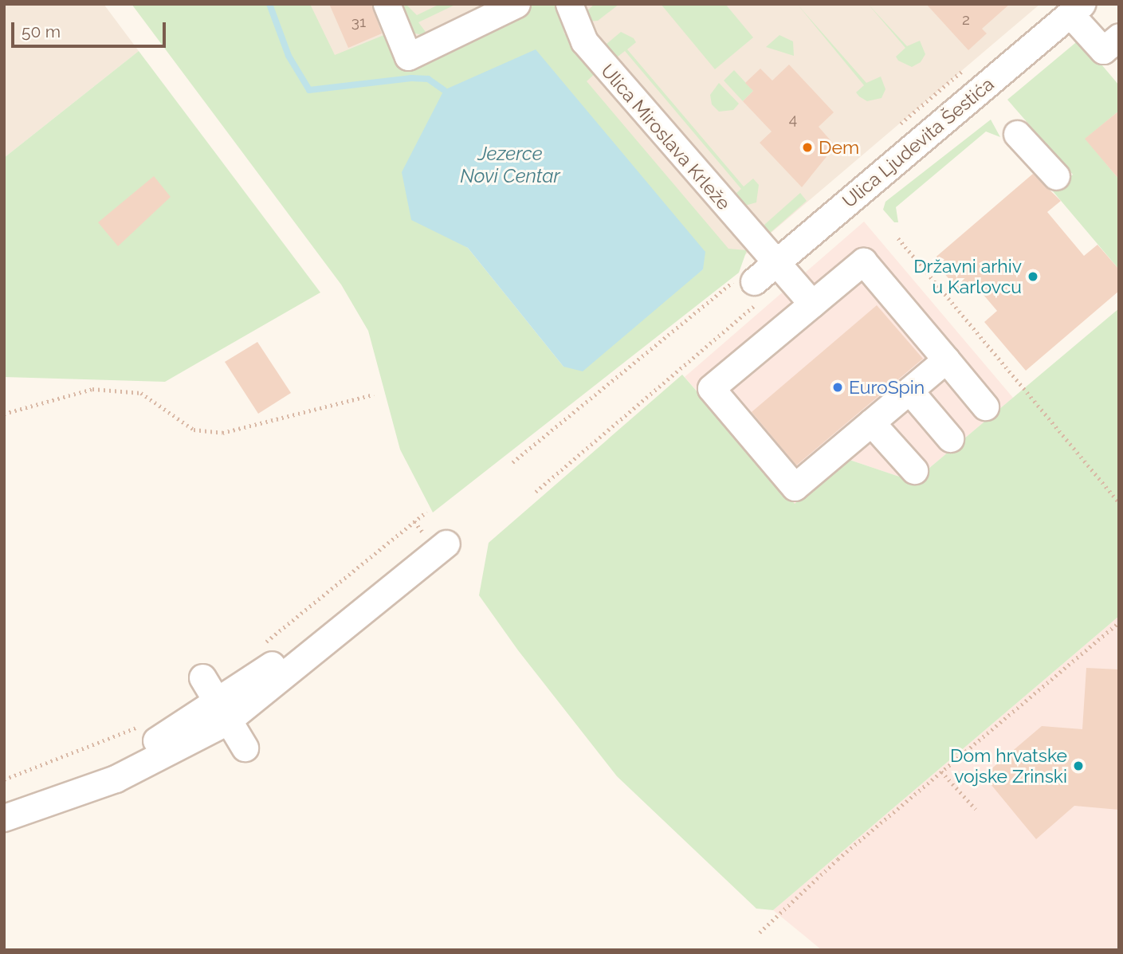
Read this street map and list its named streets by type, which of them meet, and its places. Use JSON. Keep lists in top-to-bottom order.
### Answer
{
  "streets": {
    "street": ["Ulica Miroslava Krleže", "Ulica Ljudevita Šestića"]
  },
  "crossings": [
    ["Ulica Miroslava Krleže", "Ulica Ljudevita Šestića"]
  ],
  "water": ["Jezerce Novi Centar"],
  "places": [
    "Dem",
    "Državni arhiv u Karlovcu",
    "EuroSpin",
    "Dom hrvatske vojske Zrinski"
  ],
  "house_numbers": ["2", "31", "4"],
  "scale_bar": "50 m"
}
